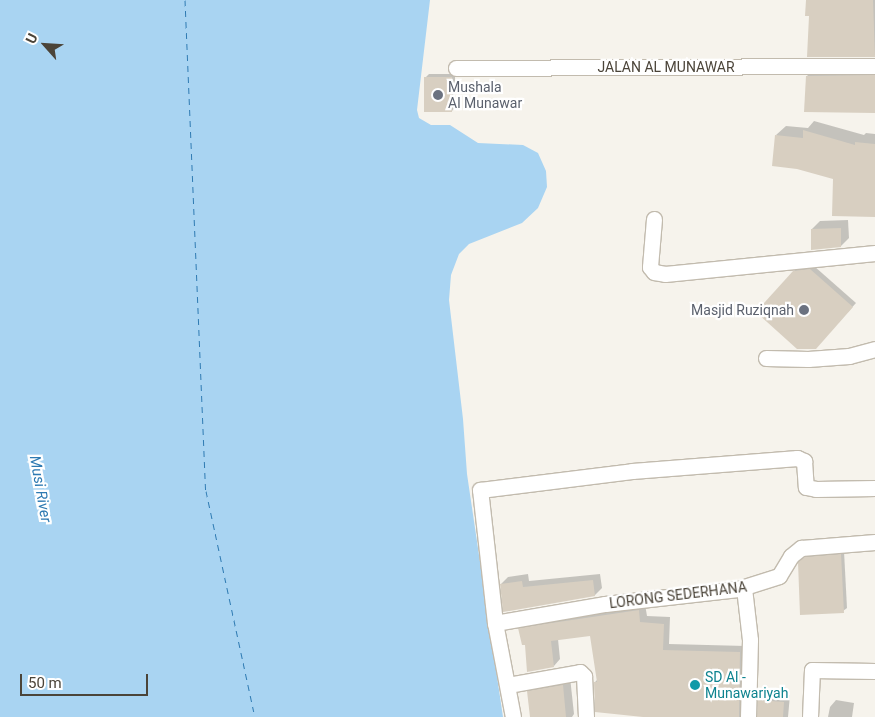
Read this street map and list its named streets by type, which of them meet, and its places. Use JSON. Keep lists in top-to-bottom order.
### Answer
{
  "streets": {
    "street": ["JALAN AL MUNAWAR", "LORONG SEDERHANA"]
  },
  "water": ["Musi River"],
  "places": ["Mushala Al Munawar", "Masjid Ruziqnah", "SD Al - Munawariyah"],
  "scale_bar": "50 m",
  "north": "top left"
}
